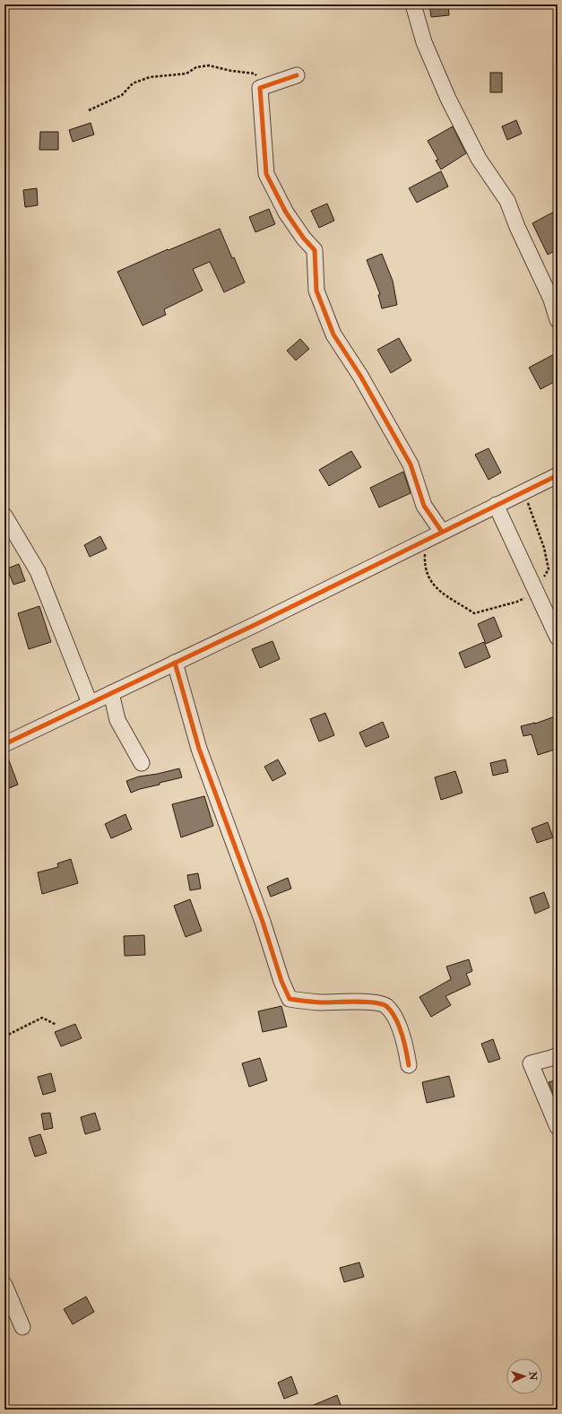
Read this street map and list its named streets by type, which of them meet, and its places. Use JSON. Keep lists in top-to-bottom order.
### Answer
{
  "north": "right"
}
